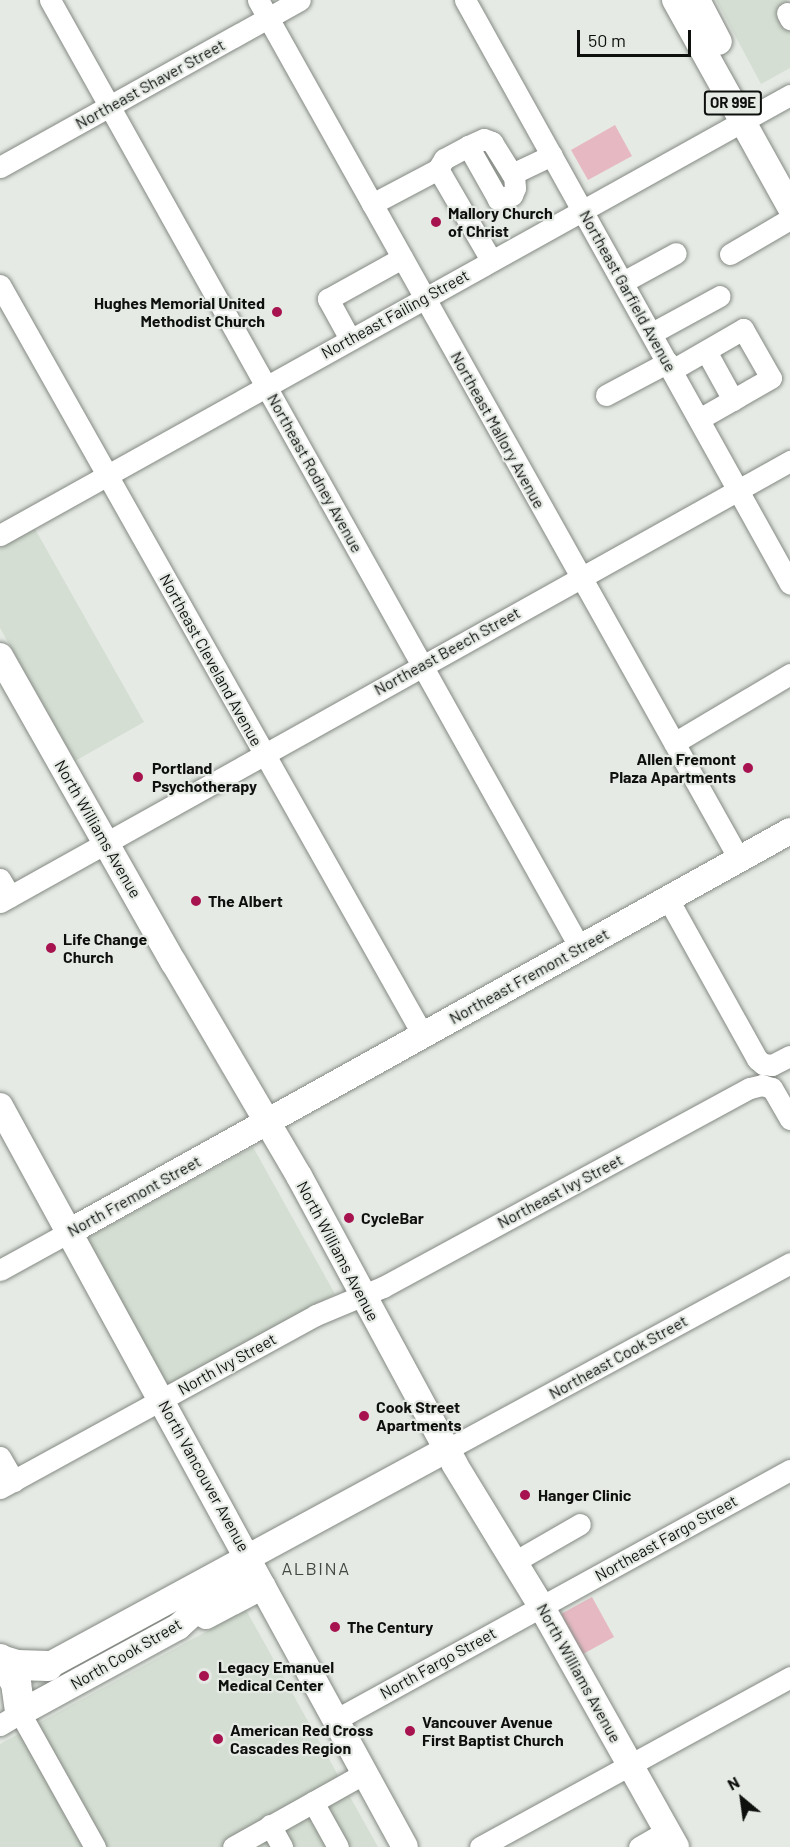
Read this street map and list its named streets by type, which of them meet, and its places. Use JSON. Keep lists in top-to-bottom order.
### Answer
{
  "streets": {
    "main road": [
      "OR 99E",
      "North Williams Avenue",
      "Northeast Fremont Street",
      "North Fremont Street",
      "North Vancouver Avenue",
      "North Cook Street"
    ],
    "street": [
      "Northeast Shaver Street",
      "Northeast Garfield Avenue",
      "Northeast Failing Street",
      "Northeast Mallory Avenue",
      "Northeast Rodney Avenue",
      "Northeast Beech Street",
      "Northeast Cleveland Avenue",
      "Northeast Ivy Street",
      "Northeast Cook Street",
      "North Ivy Street",
      "Northeast Fargo Street",
      "North Fargo Street"
    ]
  },
  "crossings": [
    ["Northeast Shaver Street", "Northeast Mallory Avenue"],
    ["Northeast Shaver Street", "Northeast Rodney Avenue"],
    ["OR 99E", "Northeast Failing Street"],
    ["Northeast Garfield Avenue", "Northeast Failing Street"],
    ["Northeast Garfield Avenue", "Northeast Beech Street"],
    ["Northeast Failing Street", "Northeast Mallory Avenue"],
    ["Northeast Failing Street", "Northeast Rodney Avenue"],
    ["Northeast Failing Street", "Northeast Cleveland Avenue"],
    ["Northeast Mallory Avenue", "Northeast Beech Street"],
    ["Northeast Mallory Avenue", "Northeast Fremont Street"],
    ["Northeast Rodney Avenue", "Northeast Beech Street"],
    ["Northeast Rodney Avenue", "Northeast Fremont Street"],
    ["Northeast Beech Street", "Northeast Cleveland Avenue"],
    ["Northeast Beech Street", "North Williams Avenue"],
    ["Northeast Cleveland Avenue", "Northeast Fremont Street"],
    ["North Williams Avenue", "Northeast Fremont Street"],
    ["North Williams Avenue", "Northeast Ivy Street"],
    ["North Williams Avenue", "North Fremont Street"],
    ["North Williams Avenue", "Northeast Cook Street"],
    ["North Williams Avenue", "North Ivy Street"],
    ["North Williams Avenue", "Northeast Fargo Street"],
    ["North Williams Avenue", "North Cook Street"],
    ["North Williams Avenue", "North Fargo Street"],
    ["Northeast Fremont Street", "North Fremont Street"],
    ["Northeast Ivy Street", "North Ivy Street"],
    ["North Fremont Street", "North Vancouver Avenue"],
    ["Northeast Cook Street", "North Cook Street"],
    ["North Ivy Street", "North Vancouver Avenue"],
    ["North Vancouver Avenue", "North Cook Street"],
    ["North Vancouver Avenue", "North Fargo Street"],
    ["Northeast Fargo Street", "North Fargo Street"]
  ],
  "districts": ["ALBINA"],
  "places": [
    "Mallory Church of Christ",
    "Hughes Memorial United Methodist Church",
    "Allen Fremont Plaza Apartments",
    "Portland Psychotherapy",
    "The Albert",
    "Life Change Church",
    "CycleBar",
    "Cook Street Apartments",
    "Hanger Clinic",
    "The Century",
    "Legacy Emanuel Medical Center",
    "Vancouver Avenue First Baptist Church",
    "American Red Cross Cascades Region"
  ],
  "scale_bar": "50 m",
  "north": "top left"
}
